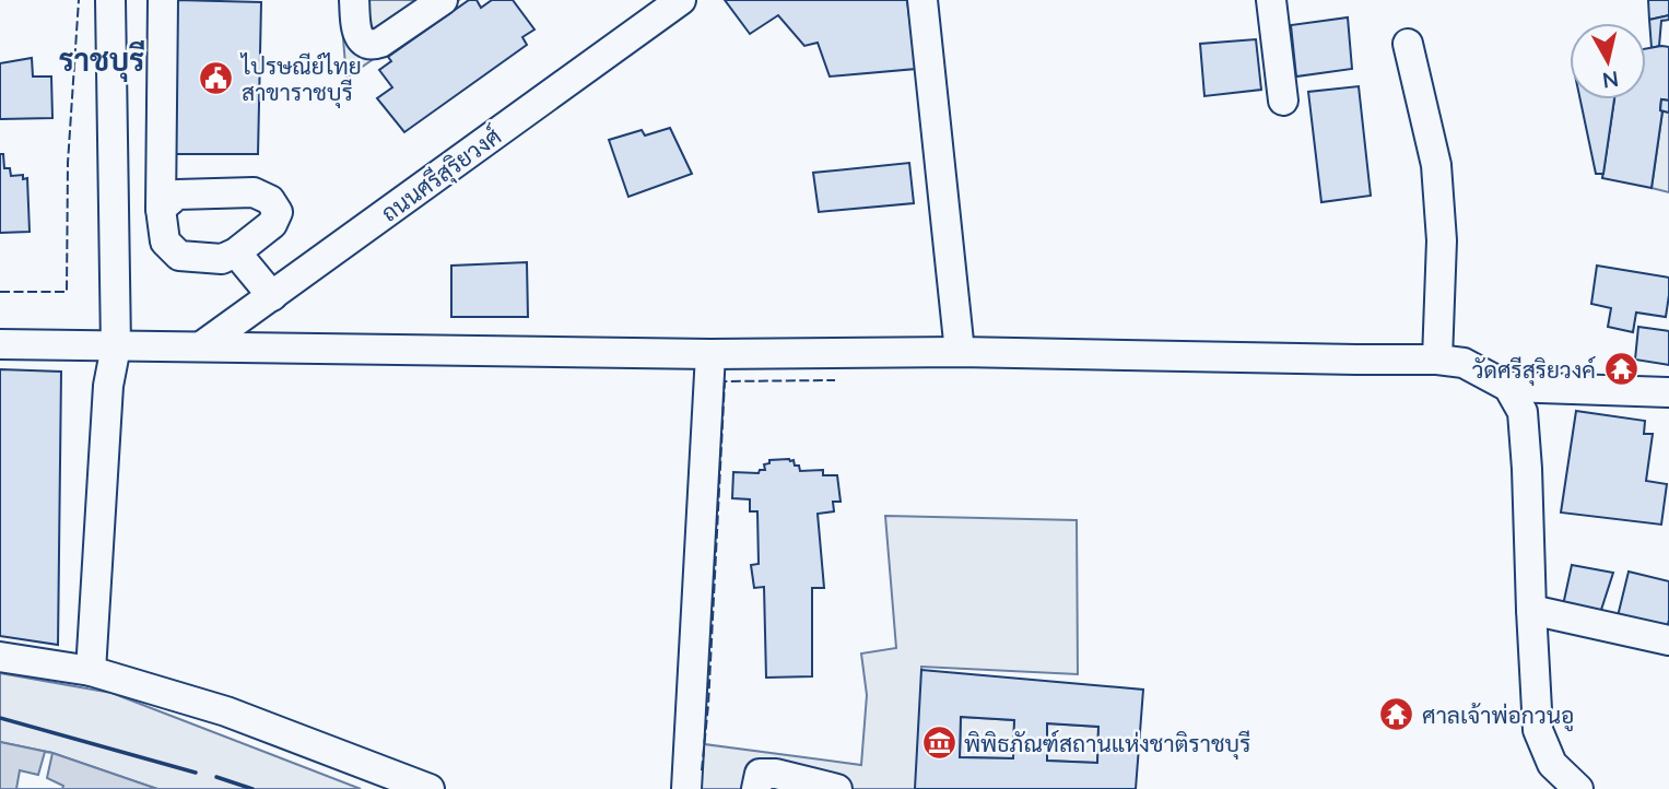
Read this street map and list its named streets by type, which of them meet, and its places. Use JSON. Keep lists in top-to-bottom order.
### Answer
{
  "streets": {
    "street": ["ถนนศรีสุริยวงศ์"]
  },
  "districts": ["ราชบุรี"],
  "places": {
    "public building": ["ไปรษณีย์ไทย สาขาราชบุรี"],
    "temple": ["วัดศรีสุริยวงค์", "ศาลเจ้าพ่อกวนอู"],
    "museum": ["พิพิธภัณฑ์สถานแห่งชาติราชบุรี"]
  },
  "north": "bottom"
}
